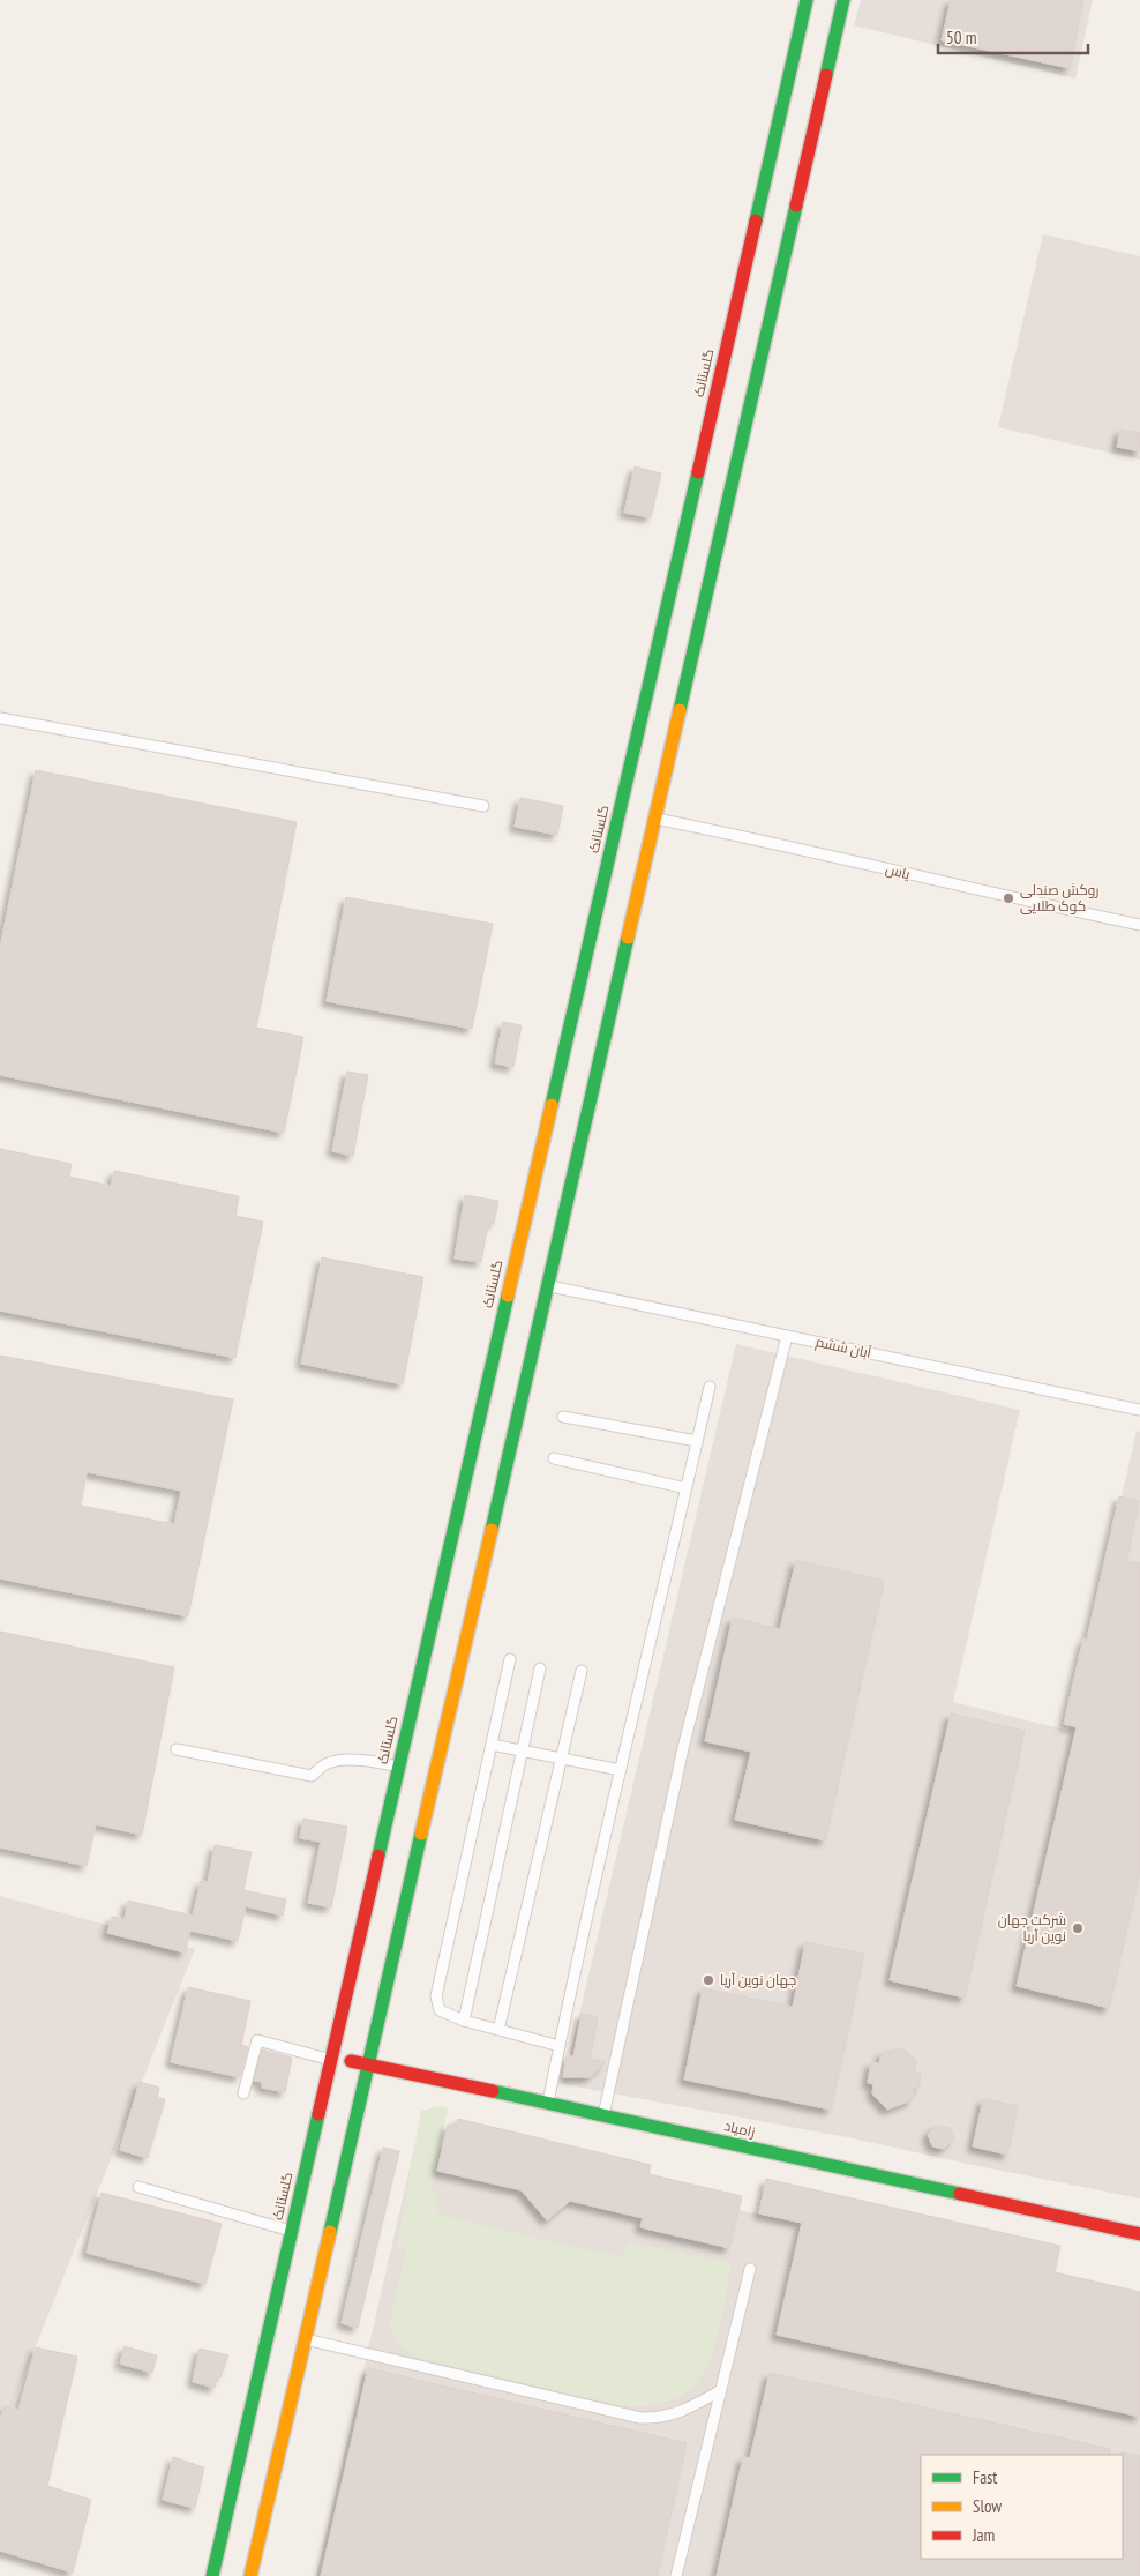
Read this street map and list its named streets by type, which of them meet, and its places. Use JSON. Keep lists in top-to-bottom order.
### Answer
{
  "streets": {
    "street": ["گلستانک", "زامیاد"],
    "lane": ["یاس", "آبان ششم"]
  },
  "crossings": [
    ["گلستانک", "زامیاد"]
  ],
  "places": ["روکش صندلی کوک طلایی", "شرکت جهان نوین آریا", "جهان نوین آریا"],
  "legend": ["Fast", "Slow", "Jam"],
  "scale_bar": "50 m"
}
